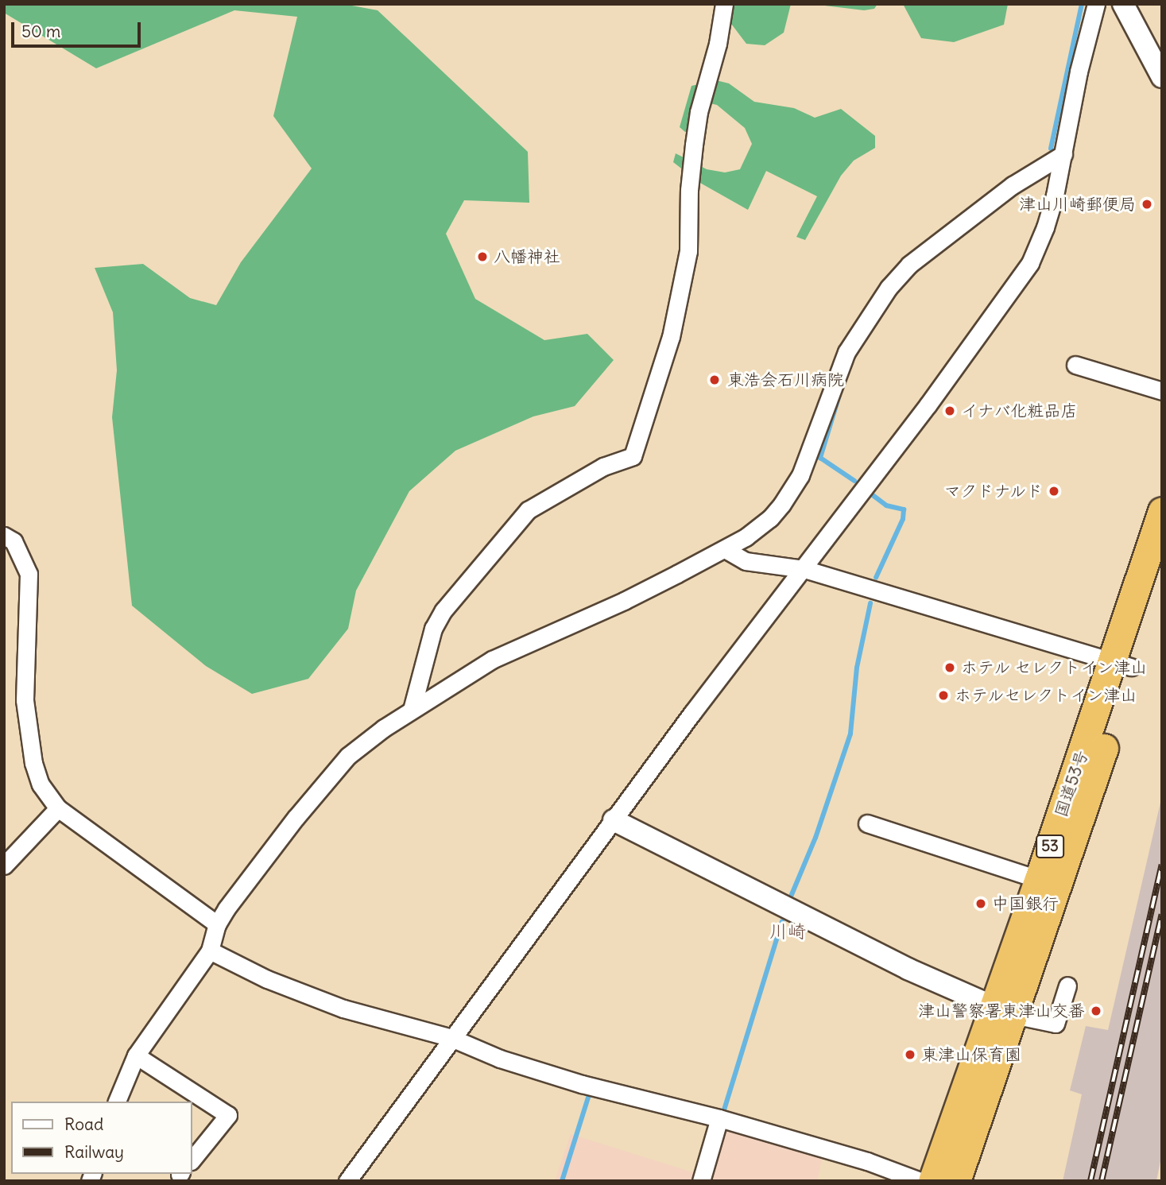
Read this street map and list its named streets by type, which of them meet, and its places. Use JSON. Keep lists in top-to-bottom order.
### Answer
{
  "streets": {
    "highway": ["国道53号", "53"]
  },
  "districts": ["川崎"],
  "places": [
    "津山川崎郵便局",
    "八幡神社",
    "東浩会石川病院",
    "イナバ化粧品店",
    "マクドナルド",
    "ホテル セレクトイン津山",
    "ホテルセレクトイン津山",
    "中国銀行",
    "津山警察署東津山交番",
    "東津山保育園"
  ],
  "legend": ["Road", "Railway"],
  "scale_bar": "50 m"
}
